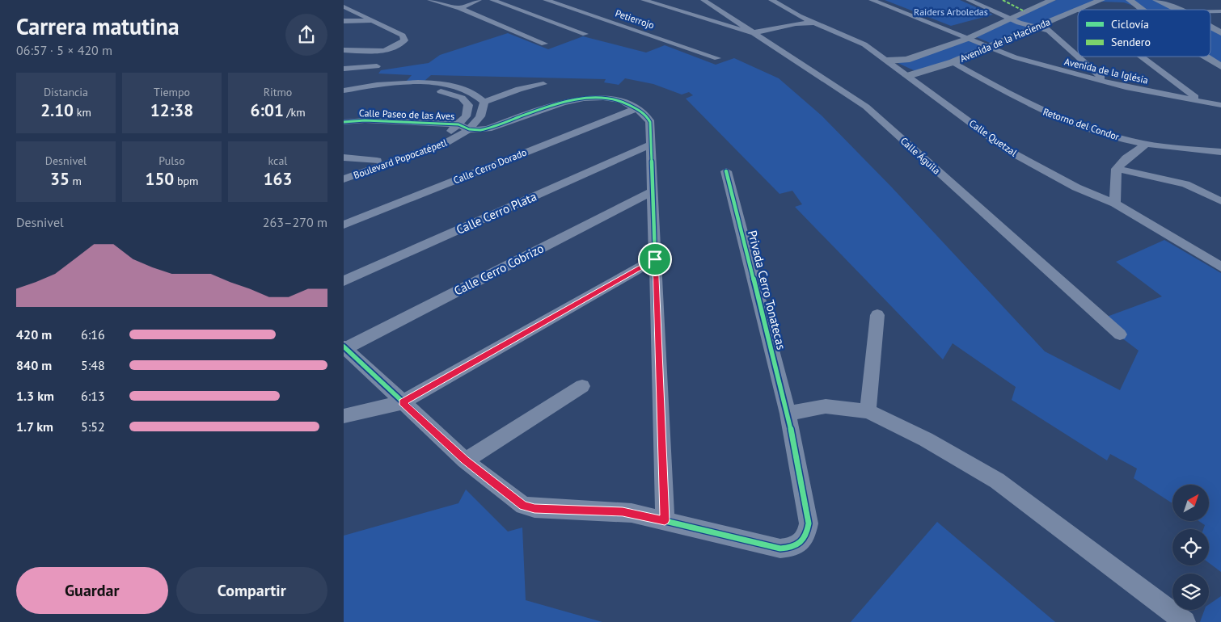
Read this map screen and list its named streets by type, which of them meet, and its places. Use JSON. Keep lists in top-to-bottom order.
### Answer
{
  "streets": {
    "main road": ["Avenida de la Hacienda"],
    "street": [
      "Petierrojo",
      "Avenida de la Iglésia",
      "Calle Paseo de las Aves",
      "Retorno del Condor",
      "Calle Quetzal",
      "Calle Águila",
      "Boulevard Popocatépetl",
      "Calle Cerro Dorado",
      "Calle Cerro Plata",
      "Calle Cerro Cobrizo",
      "Privada Cerro Tonatecas"
    ]
  },
  "crossings": [
    ["Avenida de la Hacienda", "Avenida de la Iglésia"],
    ["Avenida de la Hacienda", "Retorno del Condor"],
    ["Avenida de la Hacienda", "Calle Quetzal"],
    ["Calle Paseo de las Aves", "Boulevard Popocatépetl"],
    ["Calle Paseo de las Aves", "Calle Cerro Dorado"]
  ],
  "parks": ["Raiders Arboledas"],
  "legend": ["Ciclovía", "Sendero"],
  "north": "top right",
  "page": {
    "heading": ["Carrera matutina", "06:57 · 5 × 420 m"],
    "stats": [
      ["Distancia", "2.10 km"],
      ["Tiempo", "12:38"],
      ["Ritmo", "6:01 /km"],
      ["Desnivel", "35 m"],
      ["Pulso", "150 bpm"],
      ["kcal", "163"]
    ],
    "chart": ["Desnivel", "263–270 m"],
    "list": [
      {
        "name": "420 m",
        "note": "6:16"
      },
      {
        "name": "840 m",
        "note": "5:48"
      },
      {
        "name": "1.3 km",
        "note": "6:13"
      },
      {
        "name": "1.7 km",
        "note": "5:52"
      }
    ],
    "buttons": ["Guardar", "Compartir"]
  }
}
